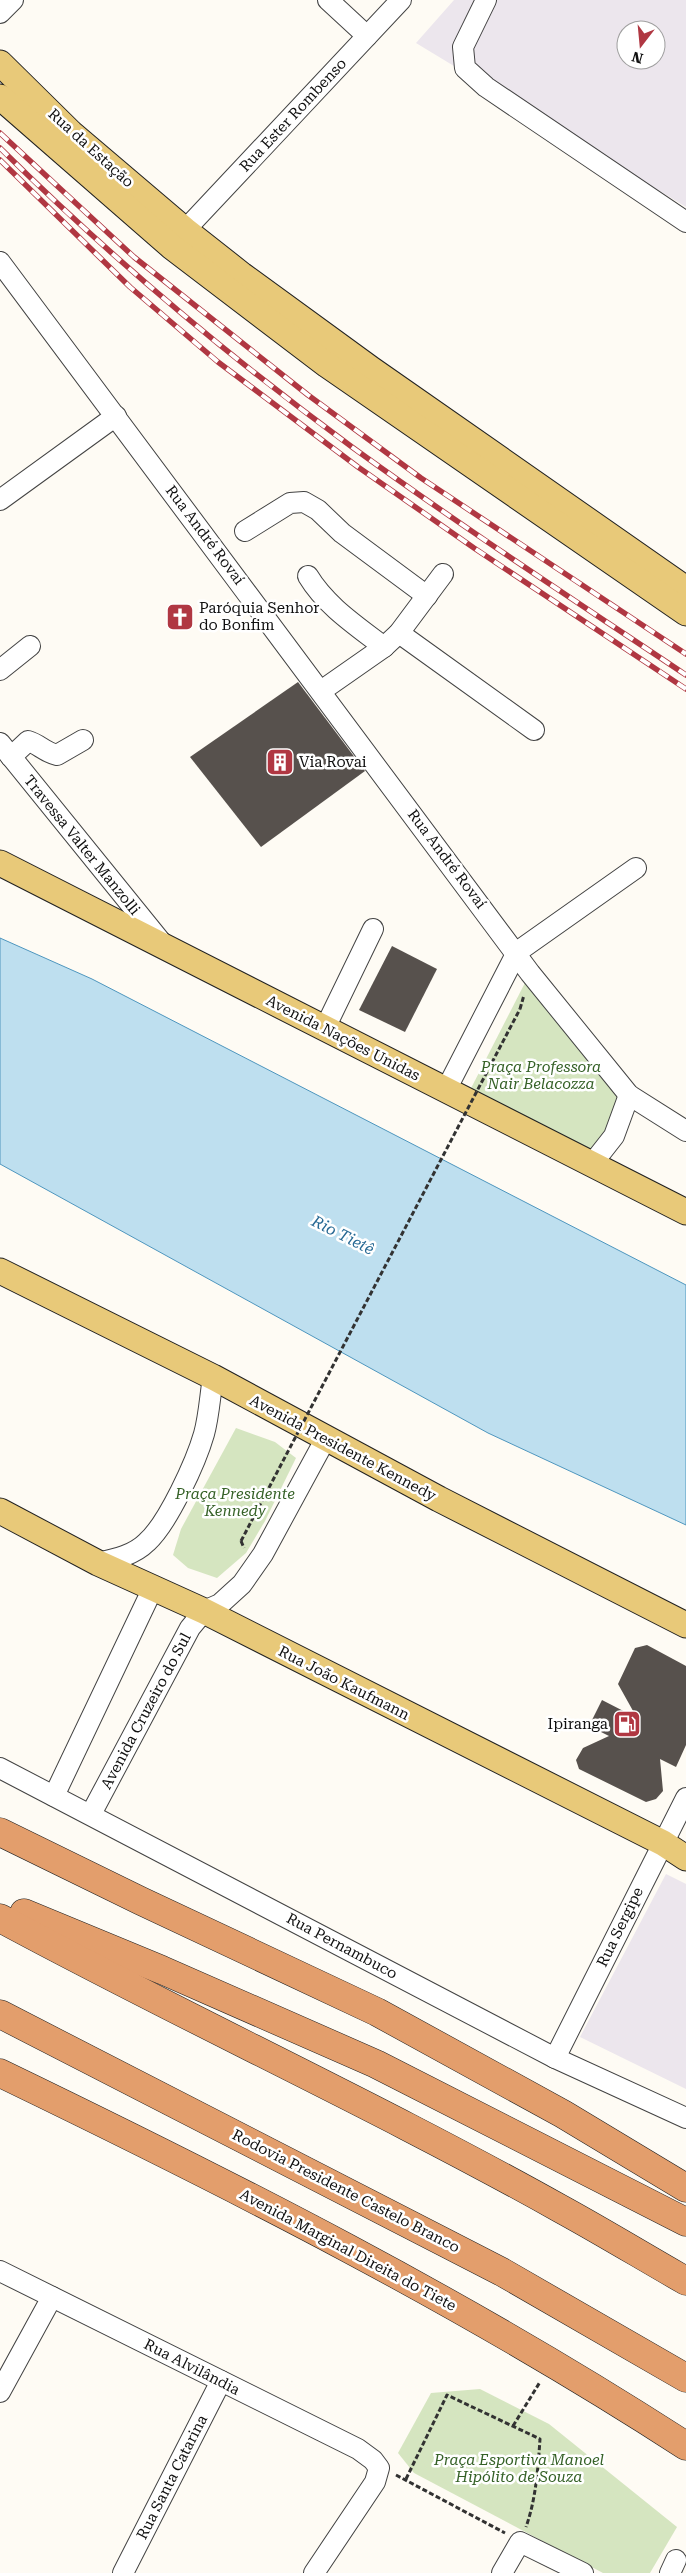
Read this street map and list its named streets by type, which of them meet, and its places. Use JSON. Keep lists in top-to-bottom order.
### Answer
{
  "streets": {
    "highway": ["Rodovia Presidente Castelo Branco", "Avenida Marginal Direita do Tiete"],
    "main road": [
      "Rua da Estação",
      "Avenida Nações Unidas",
      "Avenida Presidente Kennedy",
      "Rua João Kaufmann"
    ],
    "street": [
      "Rua Ester Rombenso",
      "Rua André Rovaí",
      "Travessa Valter Manzolli",
      "Avenida Cruzeiro do Sul",
      "Rua Sergipe",
      "Rua Pernambuco",
      "Rua Alvilândia",
      "Rua Santa Catarina"
    ]
  },
  "crossings": [
    ["Rua Ester Rombenso", "Rua da Estação"],
    ["Travessa Valter Manzolli", "Avenida Nações Unidas"],
    ["Rua João Kaufmann", "Avenida Cruzeiro do Sul"],
    ["Rua João Kaufmann", "Rua Sergipe"],
    ["Avenida Cruzeiro do Sul", "Rua Pernambuco"],
    ["Rua Sergipe", "Rua Pernambuco"],
    ["Rua Alvilândia", "Rua Santa Catarina"]
  ],
  "water": ["Rio Tietê"],
  "parks": ["Praça Professora Nair Belacozza", "Praça Presidente Kennedy", "Praça Esportiva Manoel Hipólito de Souza"],
  "places": {
    "church": ["Paróquia Senhor do Bonfim"],
    "building": ["Via Rovai"],
    "fuel station": ["Ipiranga"]
  },
  "north": "bottom"
}
